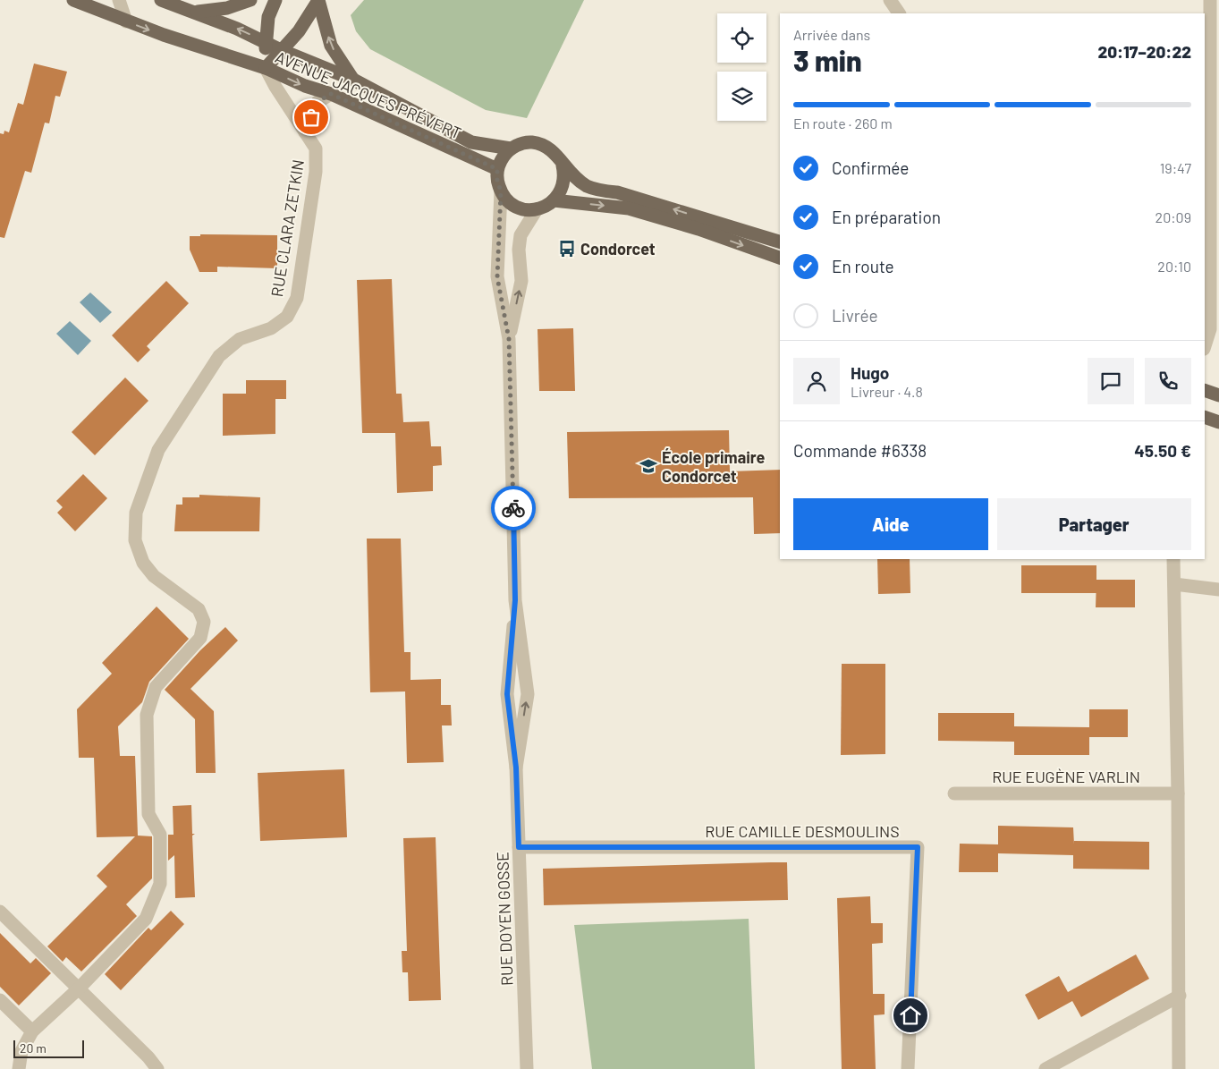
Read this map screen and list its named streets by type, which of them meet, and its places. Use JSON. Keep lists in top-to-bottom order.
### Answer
{
  "streets": {
    "main road": ["AVENUE JACQUES PRÉVERT"],
    "street": [
      "RUE CLARA ZETKIN",
      "RUE EUGÈNE VARLIN",
      "RUE CAMILLE DESMOULINS",
      "RUE DOYEN GOSSE"
    ]
  },
  "crossings": [
    ["AVENUE JACQUES PRÉVERT", "RUE CLARA ZETKIN"],
    ["AVENUE JACQUES PRÉVERT", "RUE DOYEN GOSSE"],
    ["RUE CAMILLE DESMOULINS", "RUE DOYEN GOSSE"]
  ],
  "places": {
    "bus stop": ["Condorcet"],
    "school or university": ["École primaire Condorcet"]
  },
  "scale_bar": "20 m",
  "page": {
    "heading": ["3 min", "Arrivée dans", "20:17–20:22"],
    "panel": [
      "Hugo",
      "Livreur · 4.8",
      "Commande #6338",
      "45.50 €"
    ],
    "bar": "En route · 260 m",
    "list": [
      ["Confirmée", "19:47"],
      ["En préparation", "20:09"],
      ["En route", "20:10"],
      "Livrée"
    ],
    "buttons": ["Aide", "Partager"],
    "scale": "20 m"
  }
}
